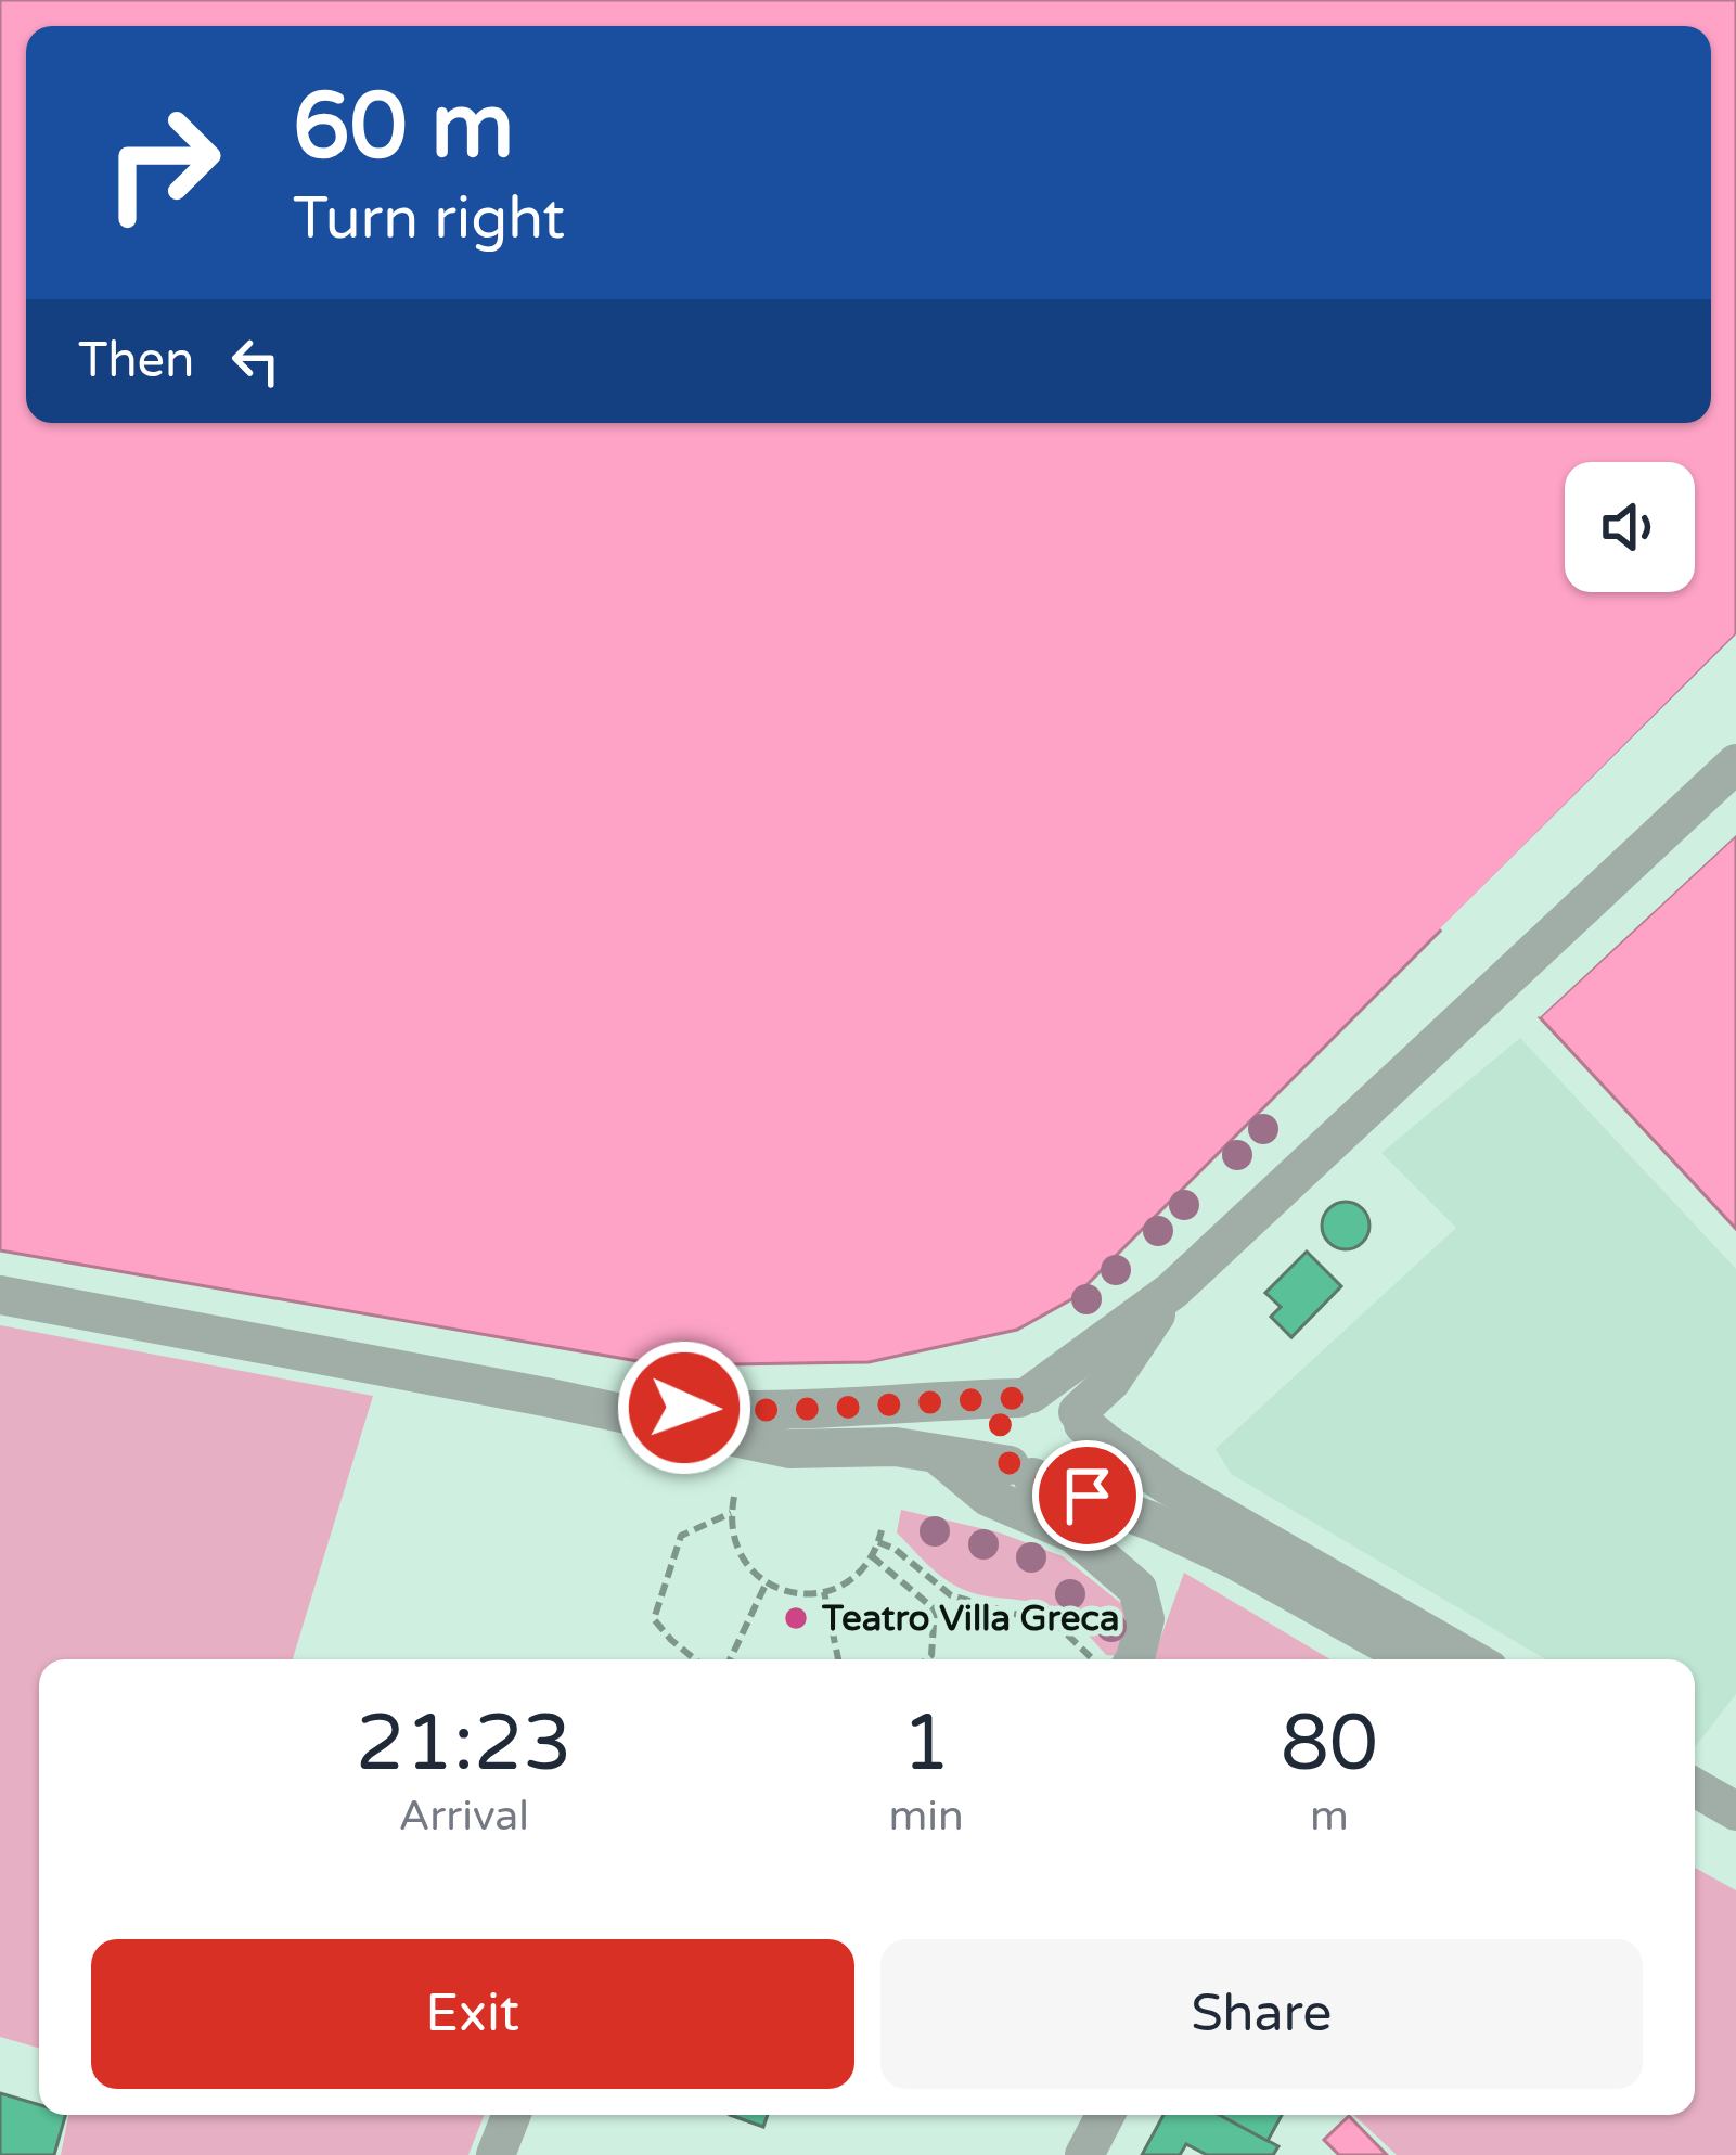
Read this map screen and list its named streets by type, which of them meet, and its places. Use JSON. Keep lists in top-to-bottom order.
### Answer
{
  "places": ["Teatro Villa Greca"],
  "page": {
    "turn": ["60 m", "Turn right"],
    "then": "Then",
    "eta": [
      "21:23",
      "Arrival",
      "1",
      "min",
      "80",
      "m"
    ],
    "buttons": ["Exit", "Share"]
  }
}
